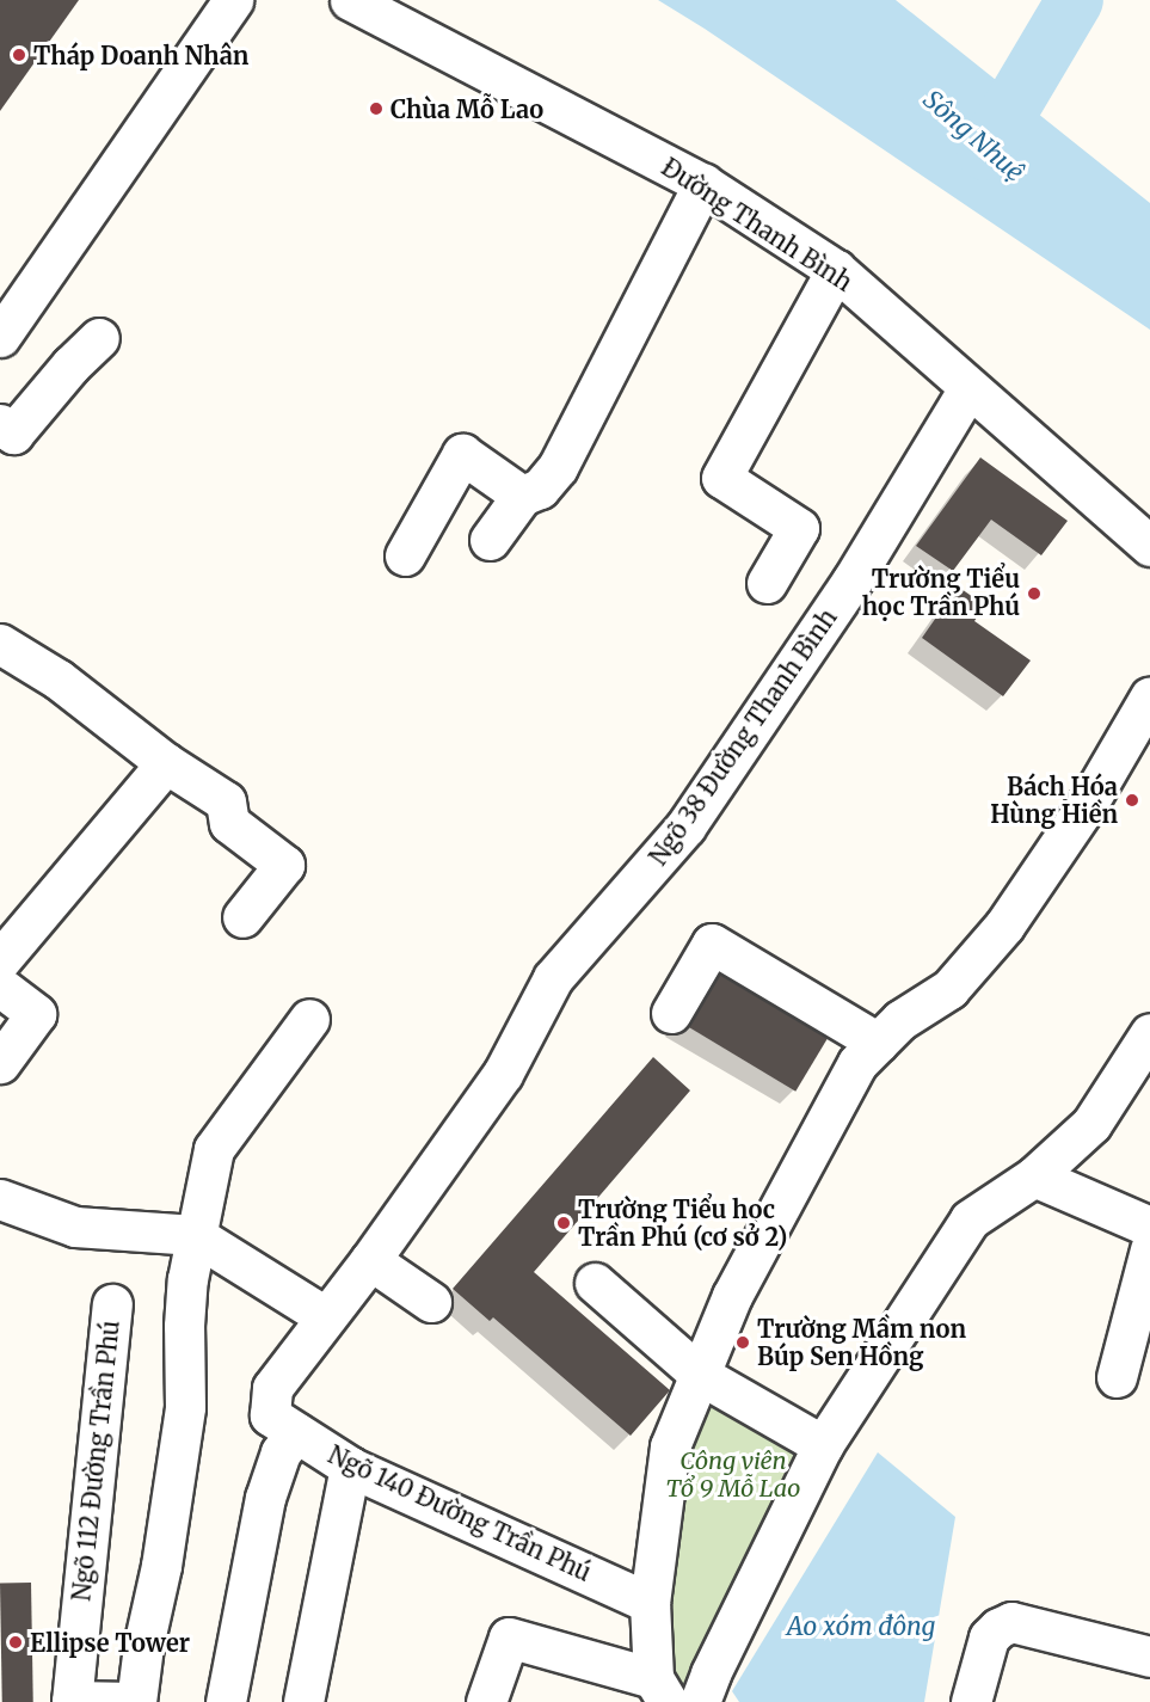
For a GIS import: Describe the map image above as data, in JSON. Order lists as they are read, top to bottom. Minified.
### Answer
{"streets":{"street":["Đường Thanh Bình","Ngõ 38 Đường Thanh Bình","Ngõ 112 Đường Trần Phú","Ngõ 140 Đường Trần Phú"]},"crossings":[["Đường Thanh Bình","Ngõ 38 Đường Thanh Bình"],["Ngõ 38 Đường Thanh Bình","Ngõ 140 Đường Trần Phú"]],"water":["Sông Nhuệ","Ao xóm đông"],"parks":["Công viên Tổ 9 Mỗ Lao"],"places":["Tháp Doanh Nhân","Chùa Mỗ Lao","Trường Tiểu học Trần Phú","Bách Hóa Hùng Hiền","Trường Tiểu học Trần Phú (cơ sở 2)","Trường Mầm non Búp Sen Hồng","Ellipse Tower"]}
